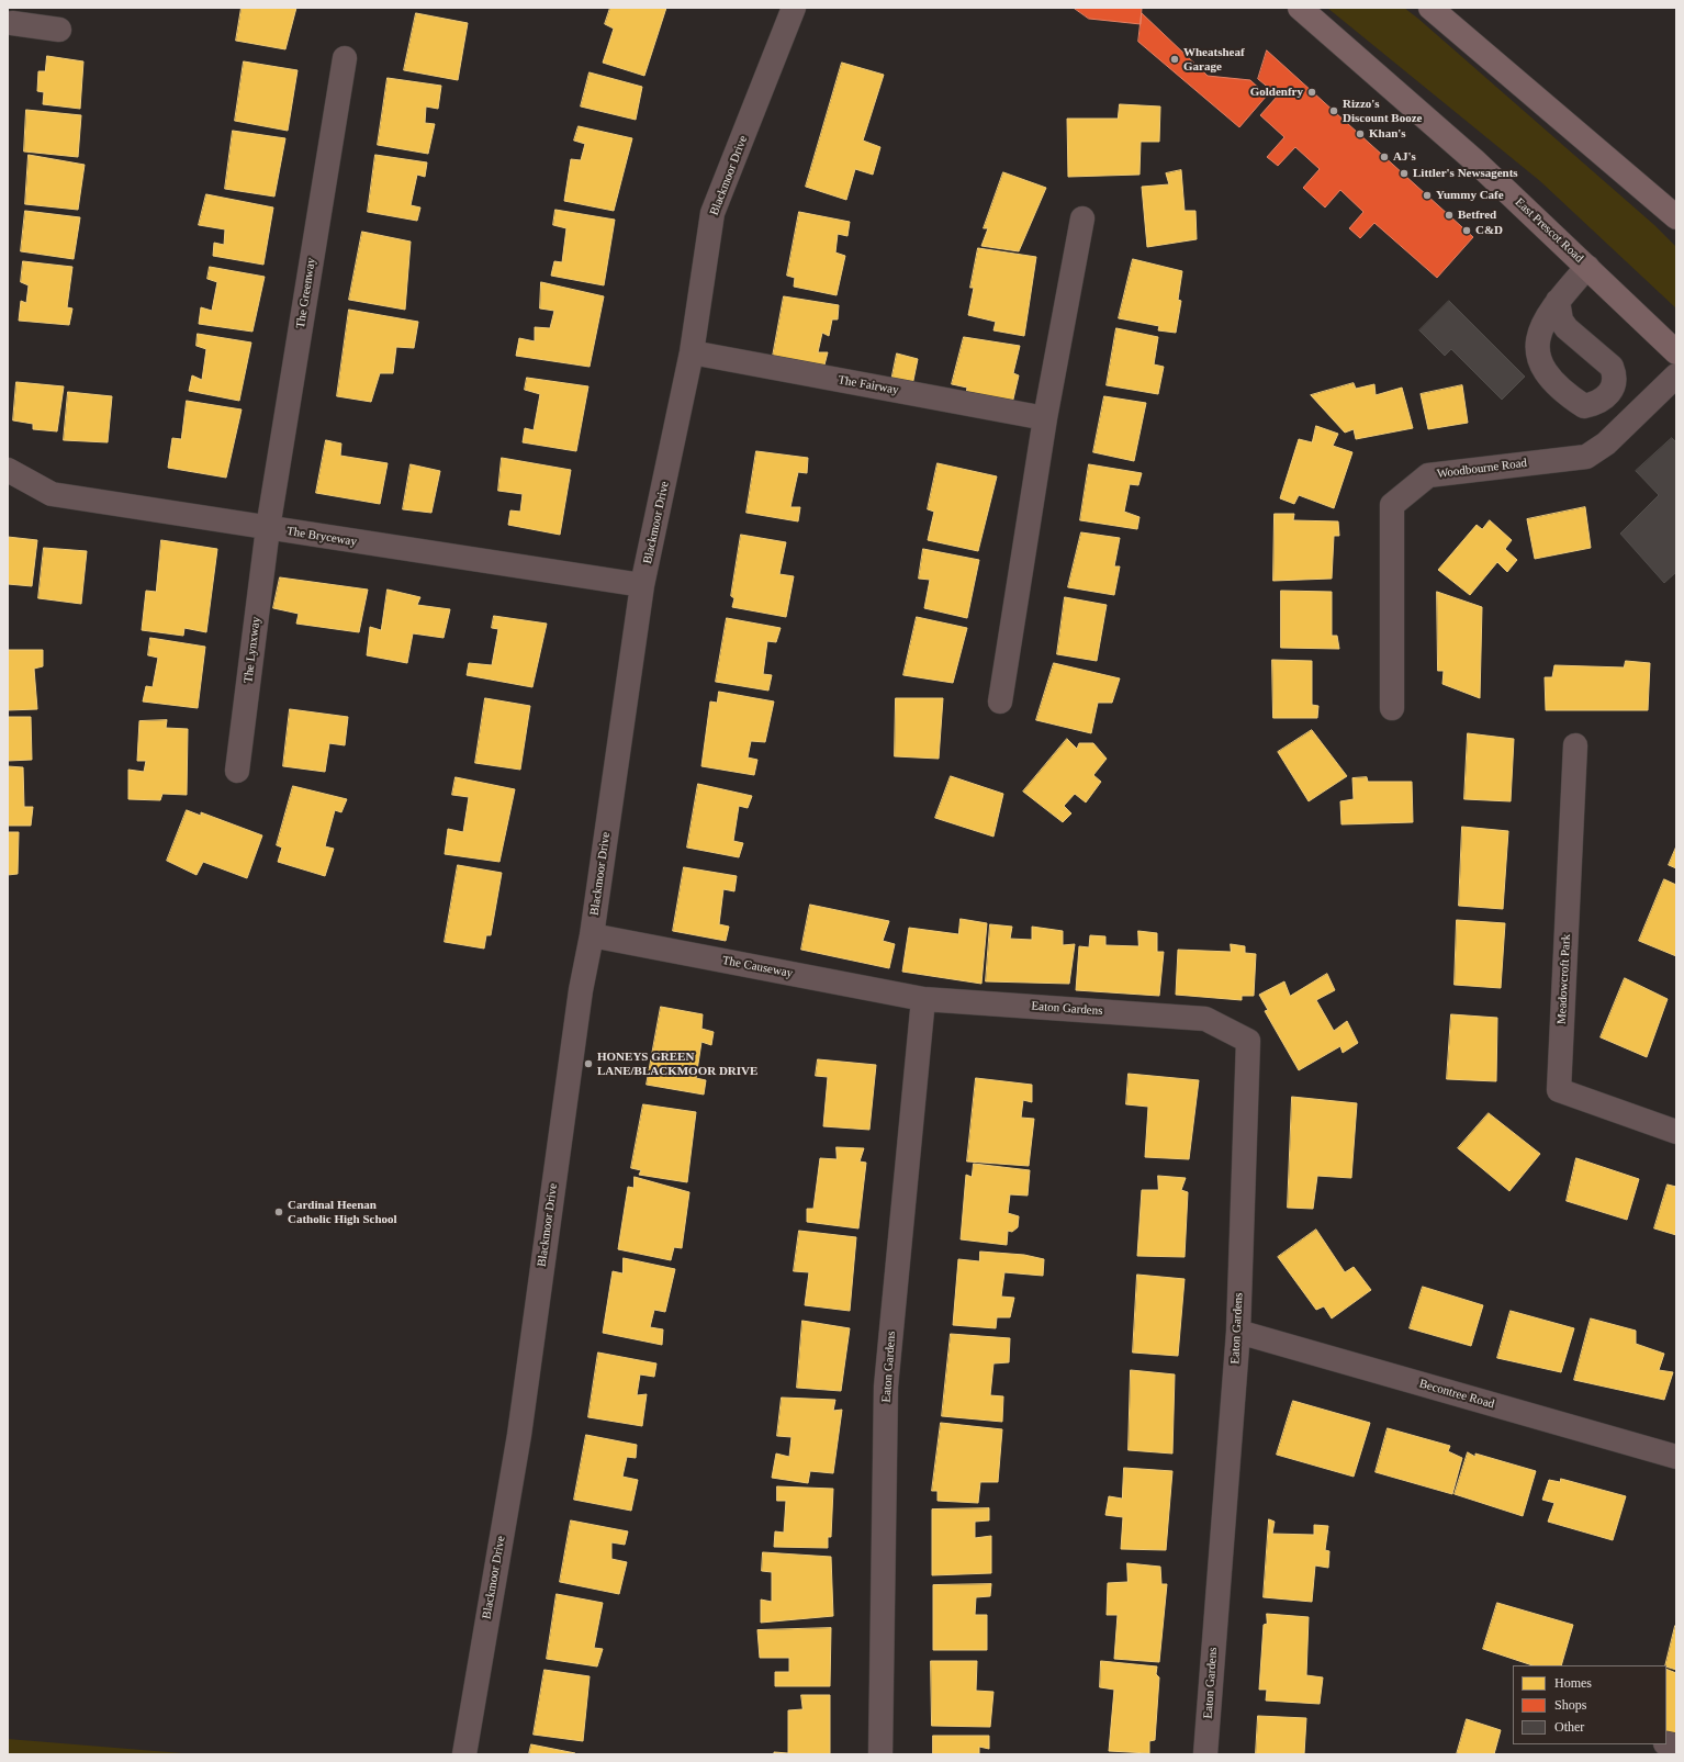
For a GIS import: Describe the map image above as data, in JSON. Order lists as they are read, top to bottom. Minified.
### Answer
{"streets":{"highway":["East Prescot Road"],"street":["Blackmoor Drive","The Greenway","The Fairway","Woodbourne Road","The Bryceway","The Lynxway","The Causeway","Meadowcroft Park","Eaton Gardens","Becontree Road"]},"crossings":[["Blackmoor Drive","The Fairway"],["Blackmoor Drive","The Bryceway"],["Blackmoor Drive","The Causeway"],["The Greenway","The Bryceway"],["The Greenway","The Lynxway"],["The Bryceway","The Lynxway"],["The Causeway","Eaton Gardens"],["Eaton Gardens","Becontree Road"]],"places":["Wheatsheaf Garage","Goldenfry","Rizzo's Discount Booze","Khan's","AJ's","Littler's Newsagents","Yummy Cafe","Betfred","C&D","HONEYS GREEN LANE/BLACKMOOR DRIVE","Cardinal Heenan Catholic High School"],"legend":["Homes","Shops","Other"]}
